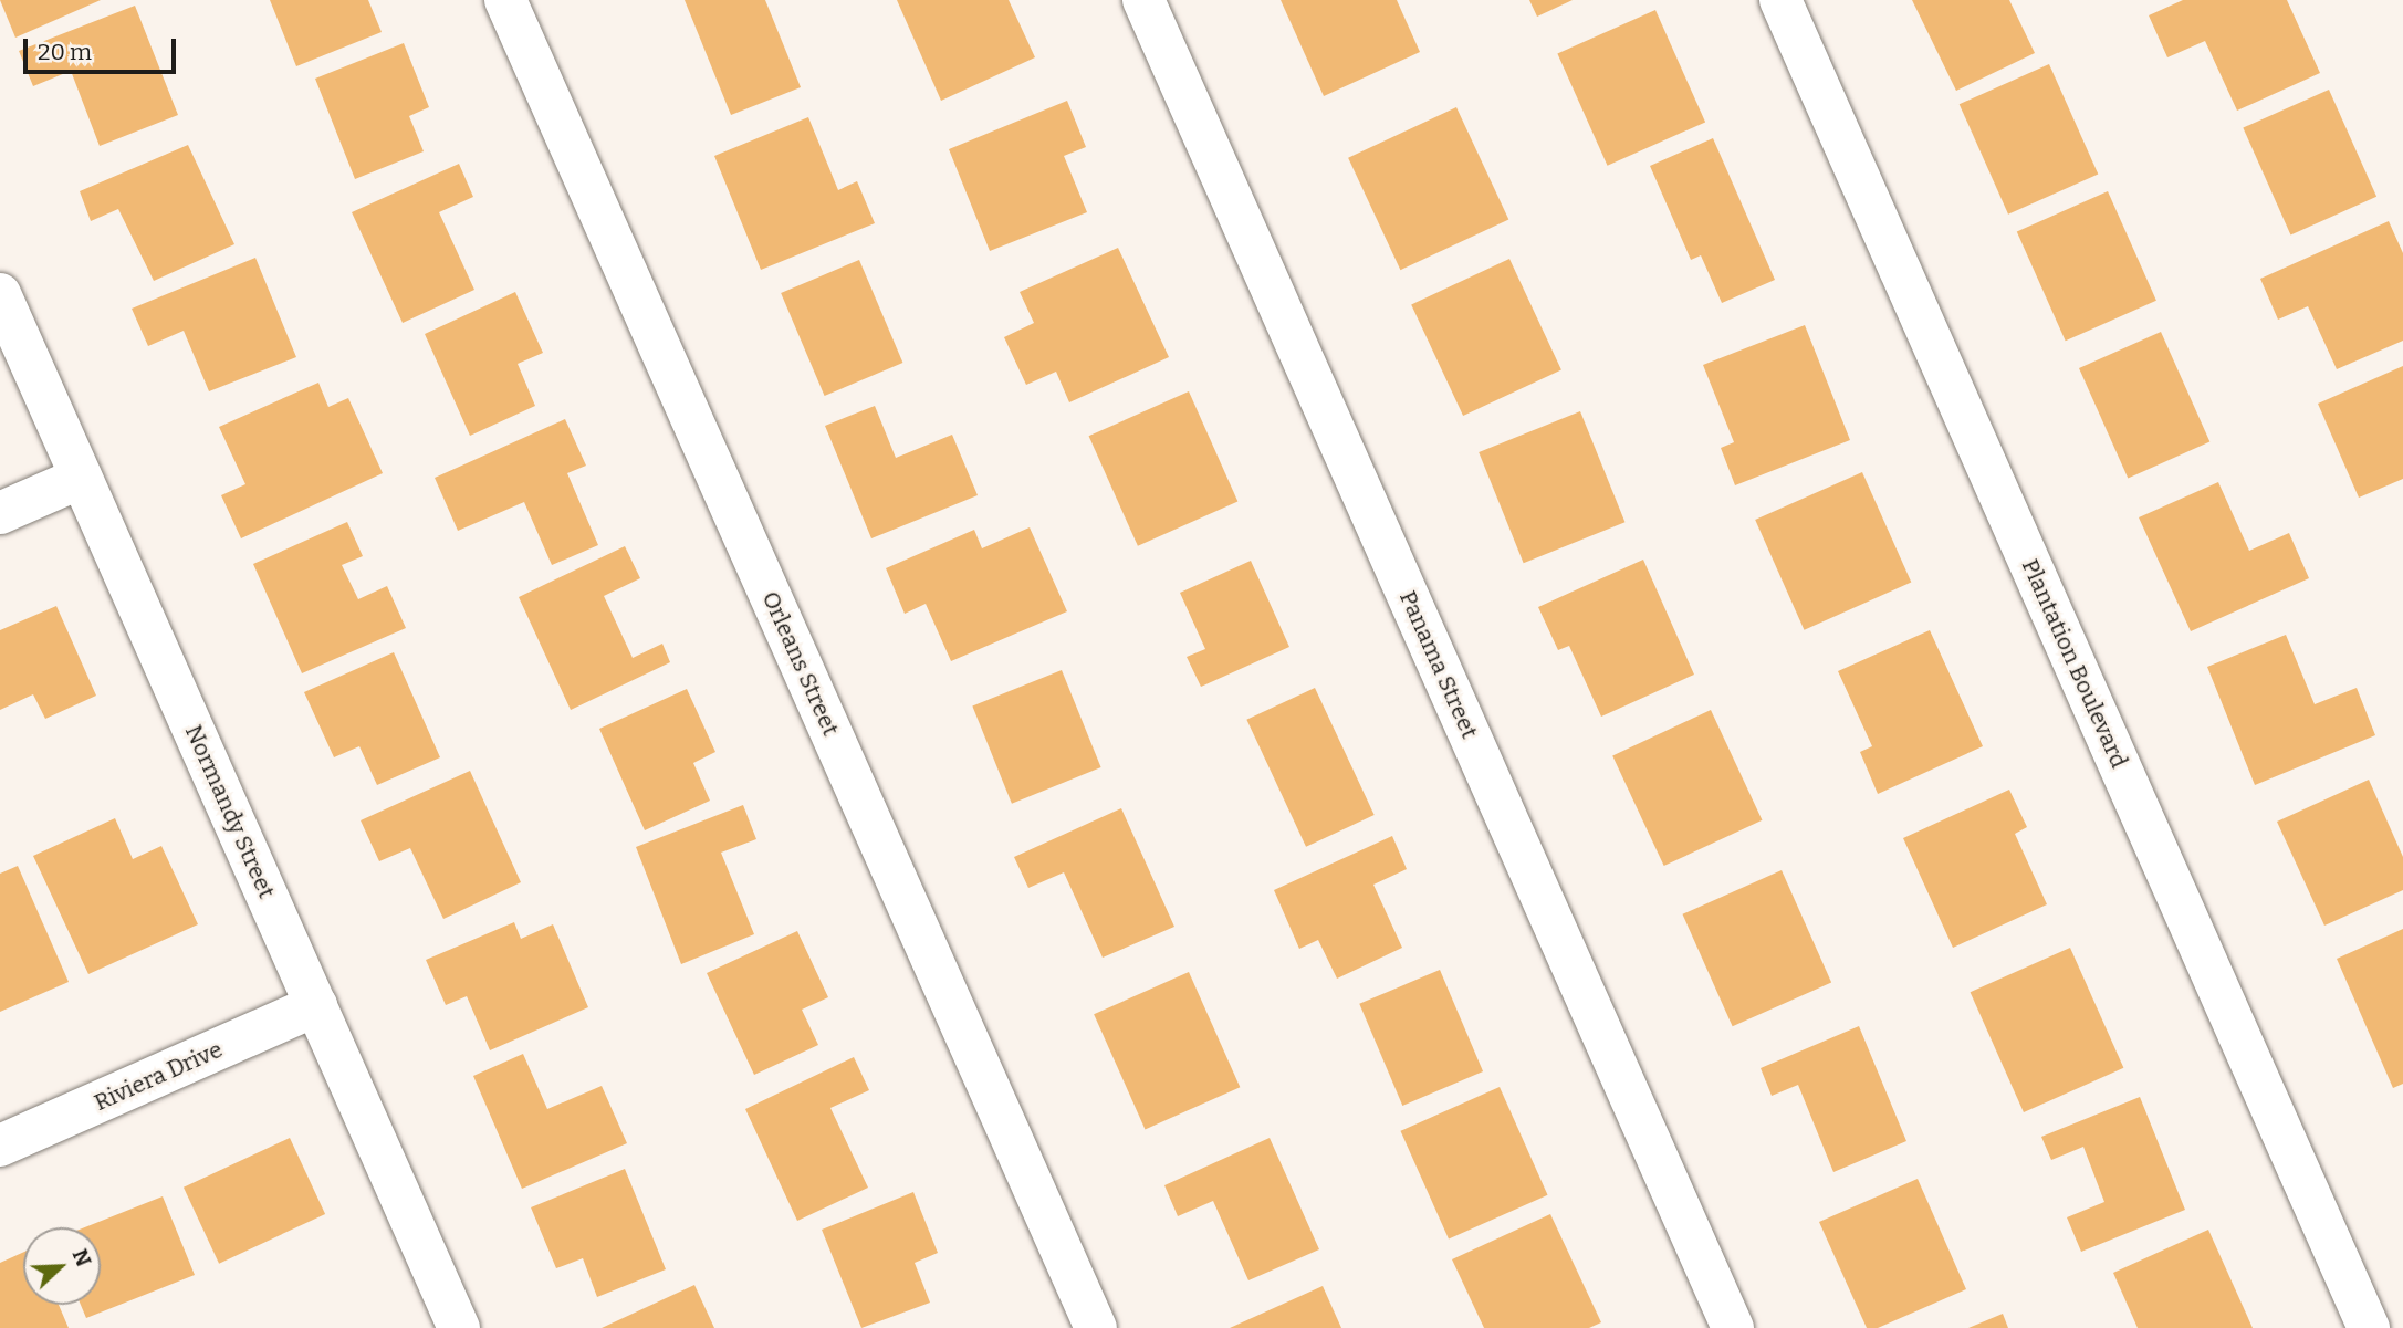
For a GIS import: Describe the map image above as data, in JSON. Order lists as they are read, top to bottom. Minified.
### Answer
{"streets":{"street":["Orleans Street","Plantation Boulevard","Panama Street","Normandy Street","Riviera Drive"]},"crossings":[["Normandy Street","Riviera Drive"]],"scale_bar":"20 m","north":"top right"}
